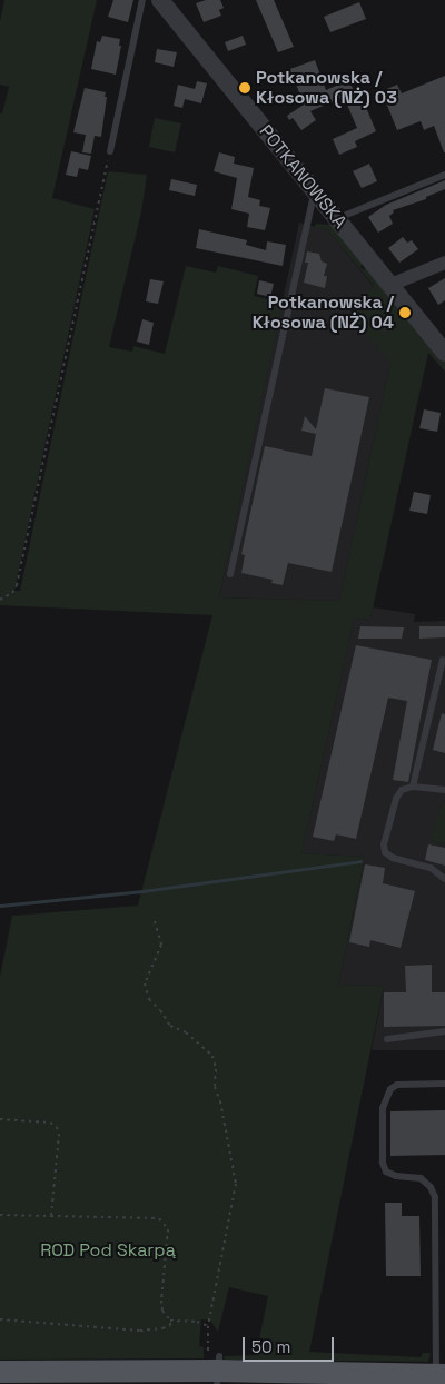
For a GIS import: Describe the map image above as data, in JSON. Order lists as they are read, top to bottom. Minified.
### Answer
{"streets":{"street":["POTKANOWSKA"]},"parks":["ROD Pod Skarpą"],"places":["Potkanowska / Kłosowa (NŻ) 03","Potkanowska / Kłosowa (NŻ) 04"],"scale_bar":"50 m"}
